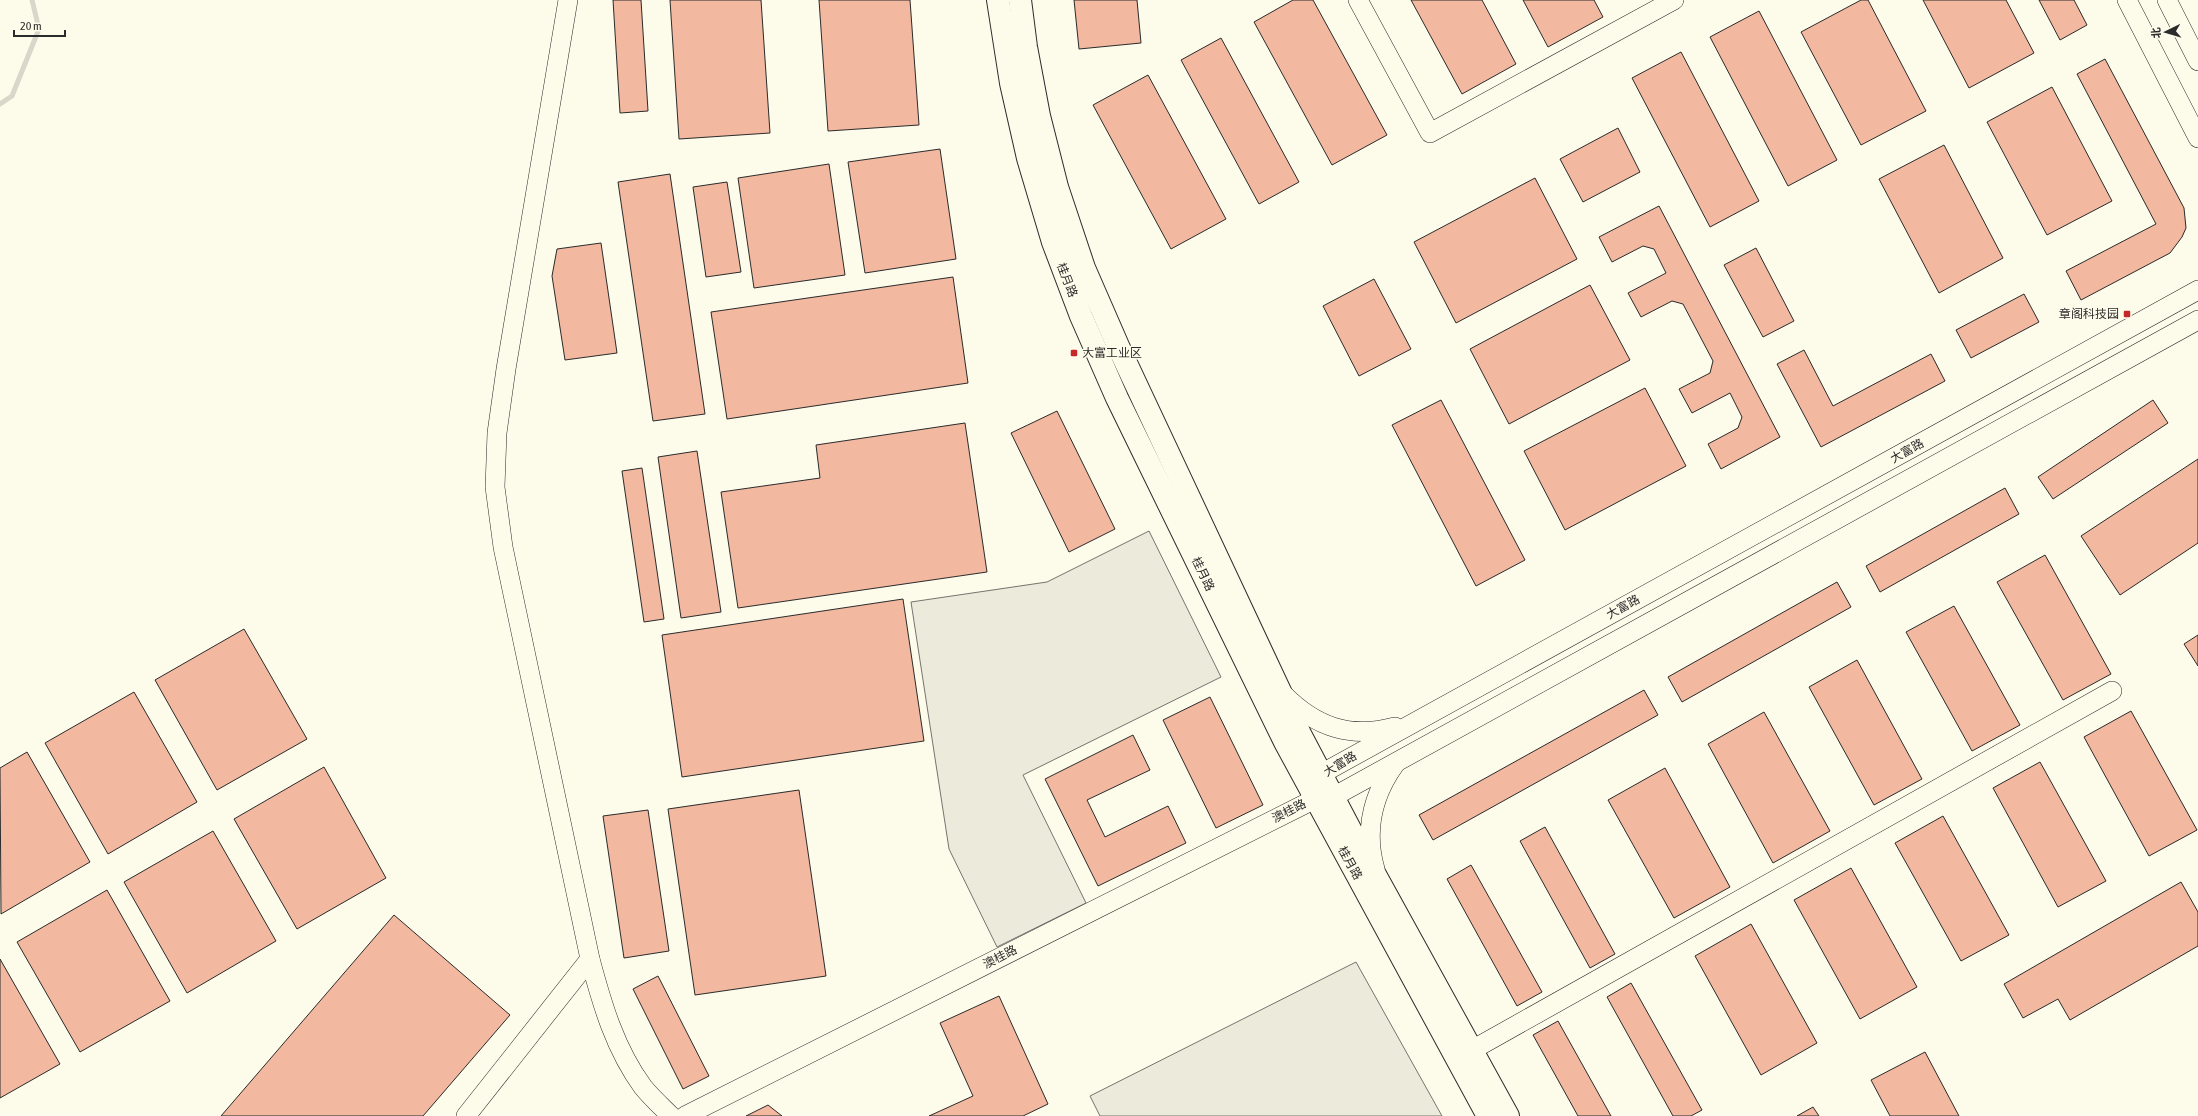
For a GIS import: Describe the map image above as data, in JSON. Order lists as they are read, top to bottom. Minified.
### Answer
{"streets":{"main road":["桂月路"],"street":["大富路","澳桂路"]},"crossings":[["桂月路","大富路"],["桂月路","澳桂路"],["大富路","澳桂路"]],"places":{"transit":["章阁科技园","大富工业区"]},"scale_bar":"20 m","north":"left"}
